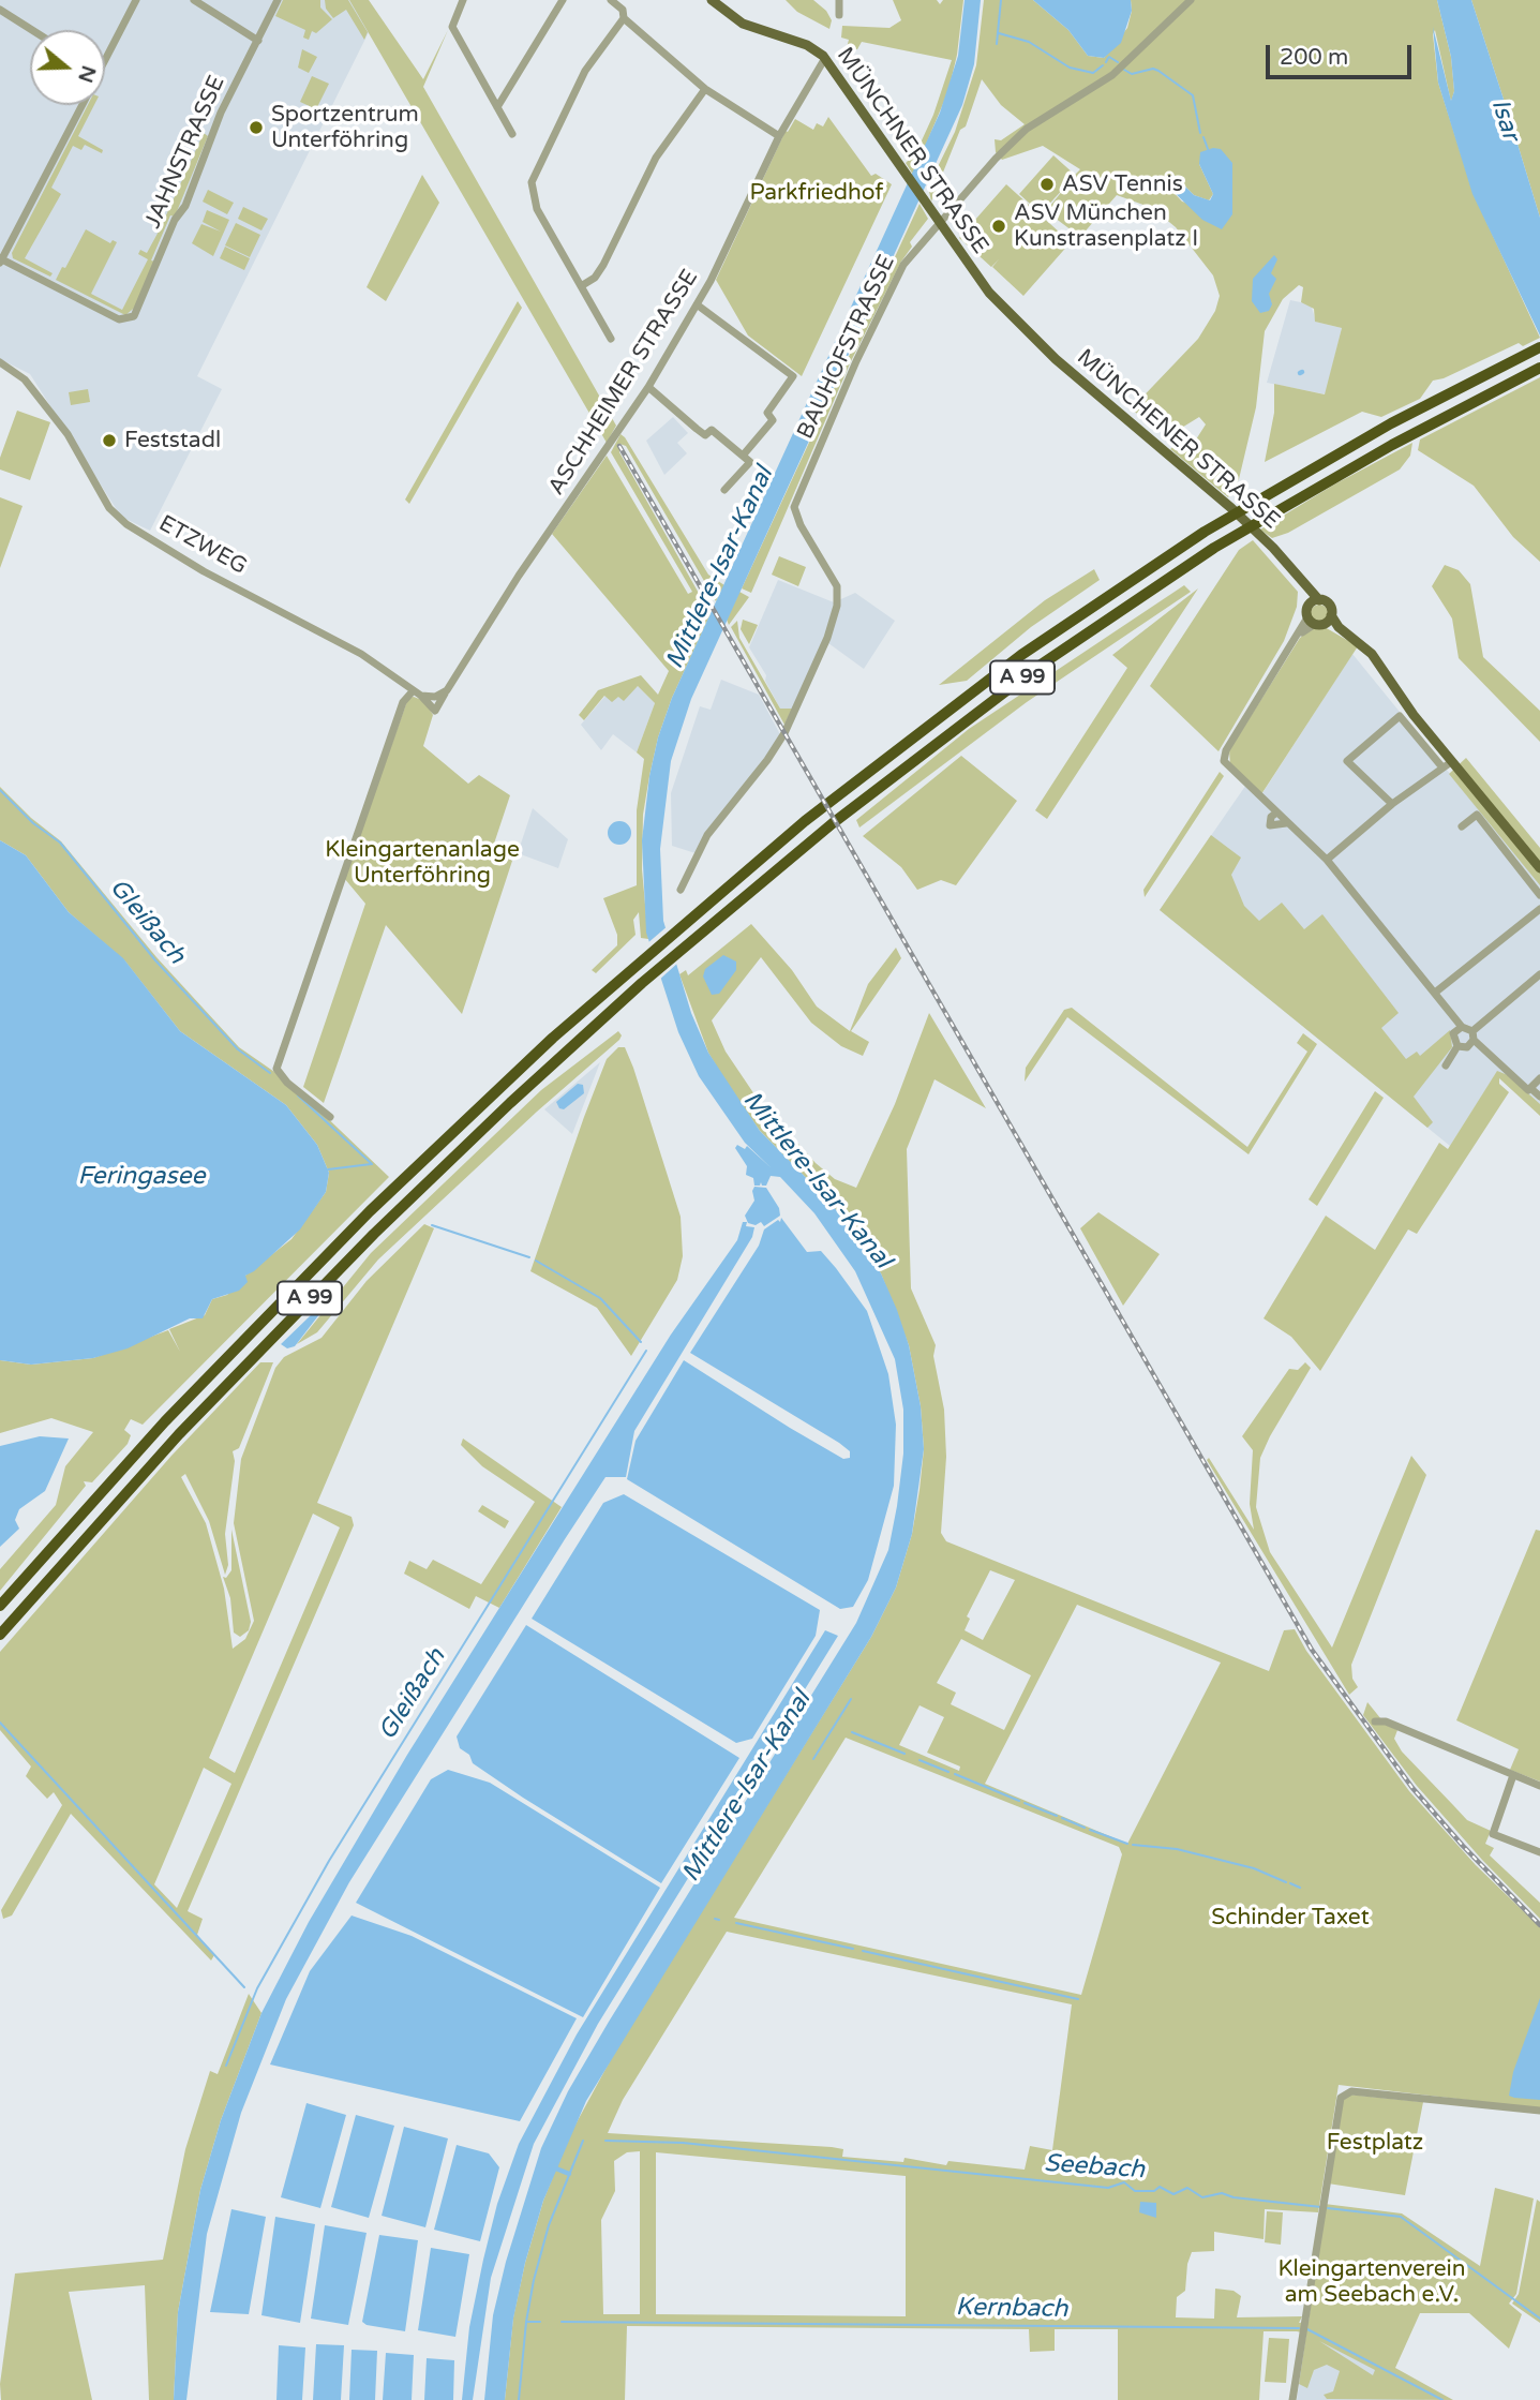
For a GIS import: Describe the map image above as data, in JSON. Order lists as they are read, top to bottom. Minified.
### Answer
{"streets":{"highway":["A 99"],"main road":["MÜNCHNER STRASSE","MÜNCHENER STRASSE"],"street":["JAHNSTRASSE","BAUHOFSTRASSE","ASCHHEIMER STRASSE","ETZWEG"]},"crossings":[["MÜNCHNER STRASSE","BAUHOFSTRASSE"],["MÜNCHNER STRASSE","ASCHHEIMER STRASSE"],["MÜNCHNER STRASSE","MÜNCHENER STRASSE"],["ASCHHEIMER STRASSE","ETZWEG"]],"water":["Isar","Mittlere-Isar-Kanal","Gleißach","Feringasee","Seebach","Kernbach"],"parks":["Parkfriedhof","Kleingartenanlage Unterföhring","Schinder Taxet","Festplatz","Kleingartenverein am Seebach e.V."],"places":["Sportzentrum Unterföhring","ASV Tennis","ASV München Kunstrasenplatz I","Feststadl"],"scale_bar":"200 m","north":"right"}
